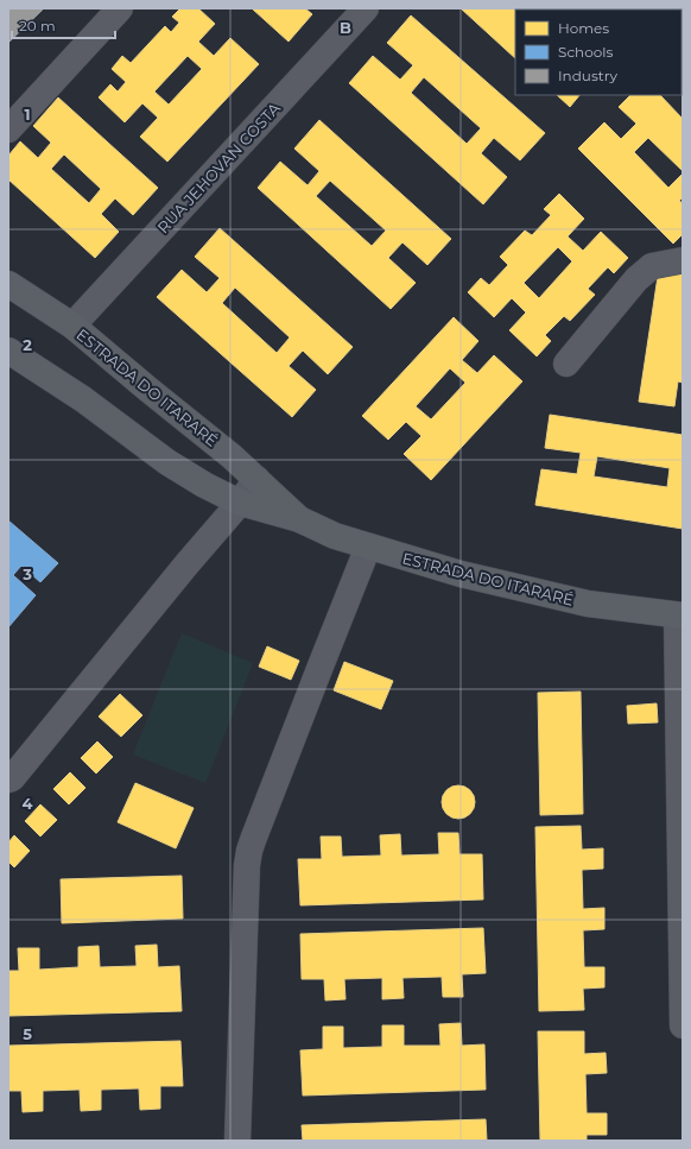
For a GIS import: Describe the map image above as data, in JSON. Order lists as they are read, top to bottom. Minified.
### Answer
{"streets":{"main road":["ESTRADA DO ITARARÉ"],"street":["RUA JEHOVAN COSTA"]},"crossings":[["RUA JEHOVAN COSTA","ESTRADA DO ITARARÉ"]],"legend":["Homes","Schools","Industry"],"scale_bar":"20 m","grid":{"columns":["B"],"rows":["1","2","3","4","5"]}}
